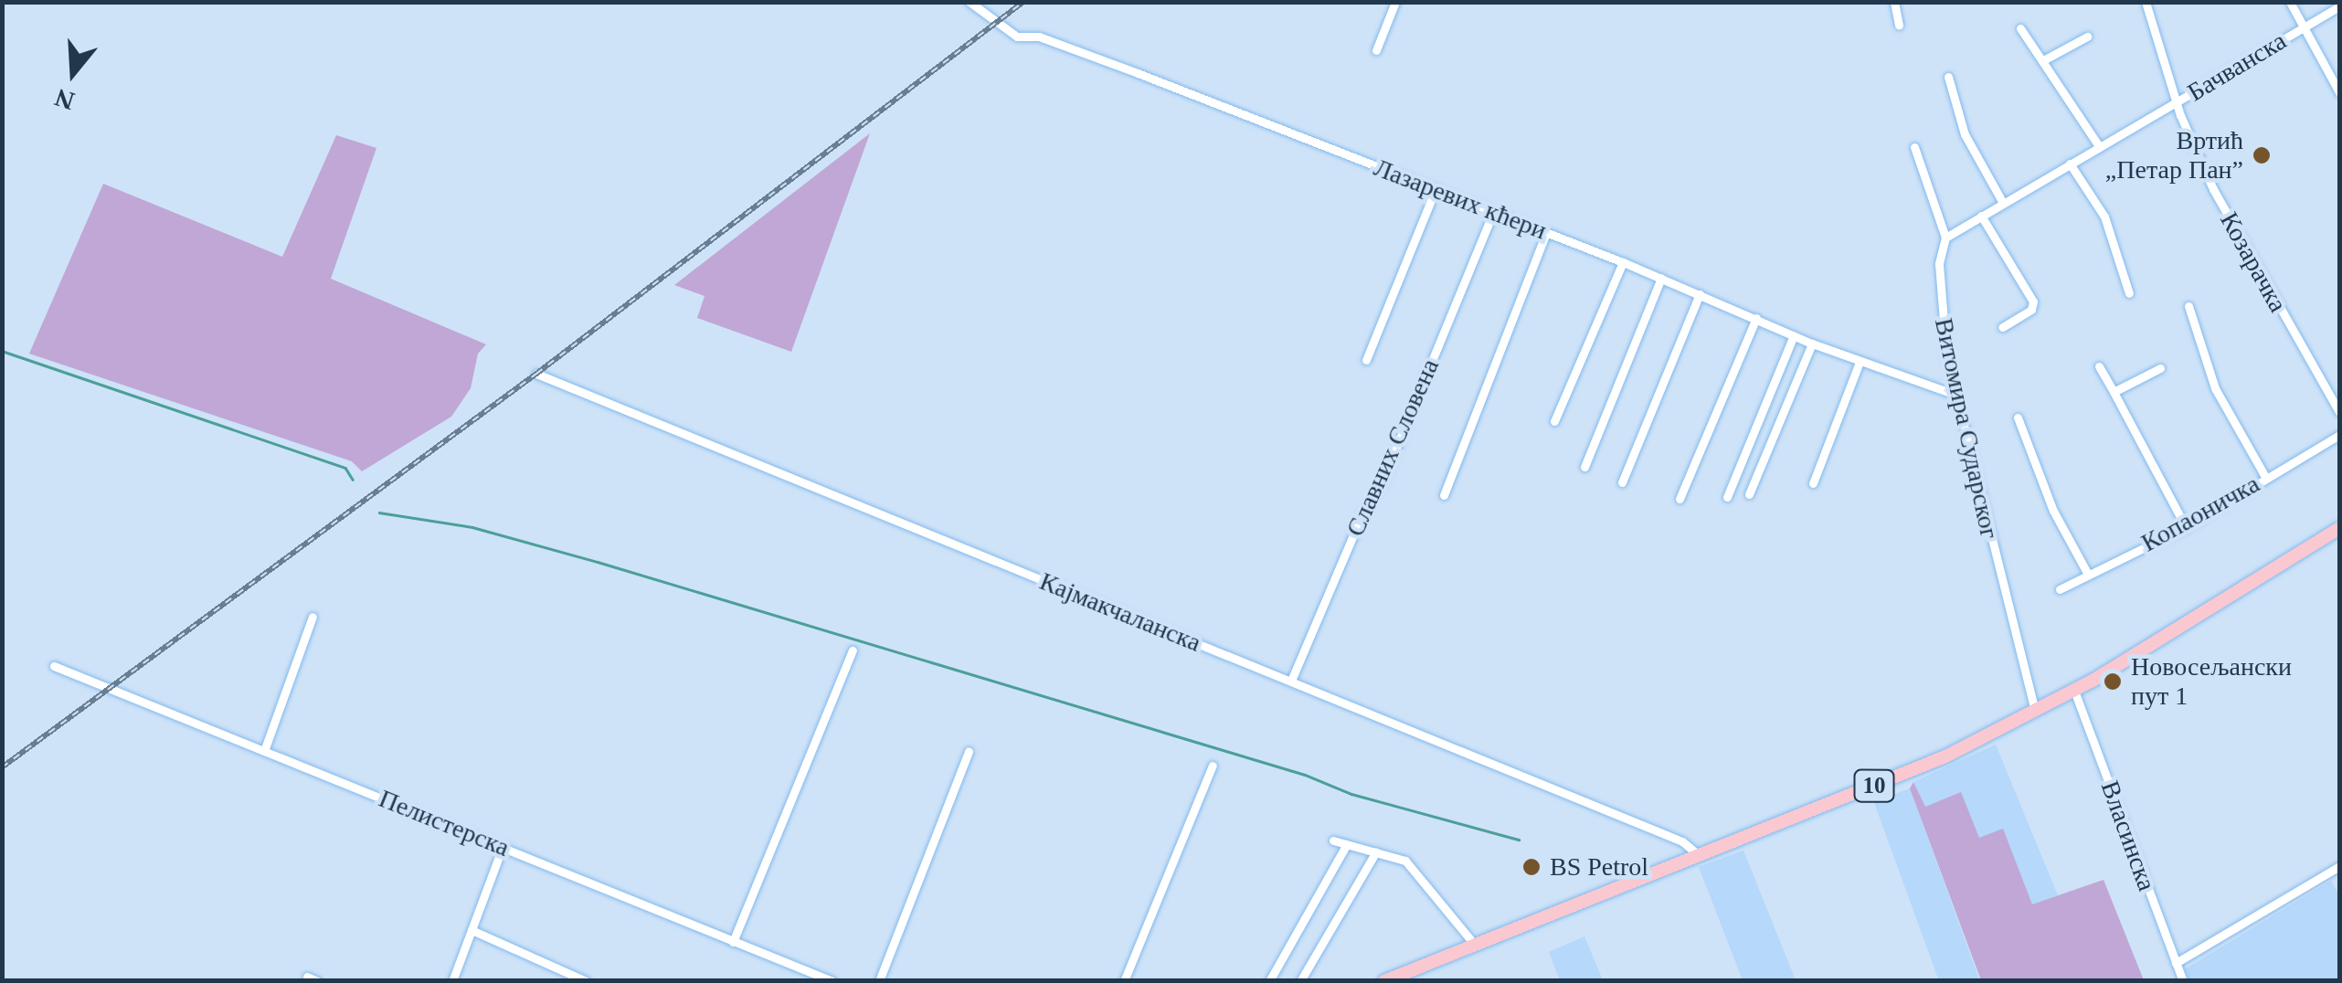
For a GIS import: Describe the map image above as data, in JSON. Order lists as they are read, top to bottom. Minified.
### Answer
{"streets":{"main road":["10"],"street":["Бачванска","Лазаревих кћери","Козарачка","Витомира Сударског","Славних Словена","Копаоничка","Кајмакчаланска","Пелистерска","Власинска"]},"crossings":[["Бачванска","Козарачка"],["Бачванска","Витомира Сударског"],["Лазаревих кћери","Витомира Сударског"],["Лазаревих кћери","Славних Словена"],["Витомира Сударског","10"],["Славних Словена","Кајмакчаланска"],["Кајмакчаланска","10"],["10","Власинска"]],"places":["Вртић „Петар Пан”","Новосељански пут 1","BS Petrol"],"north":"bottom"}
